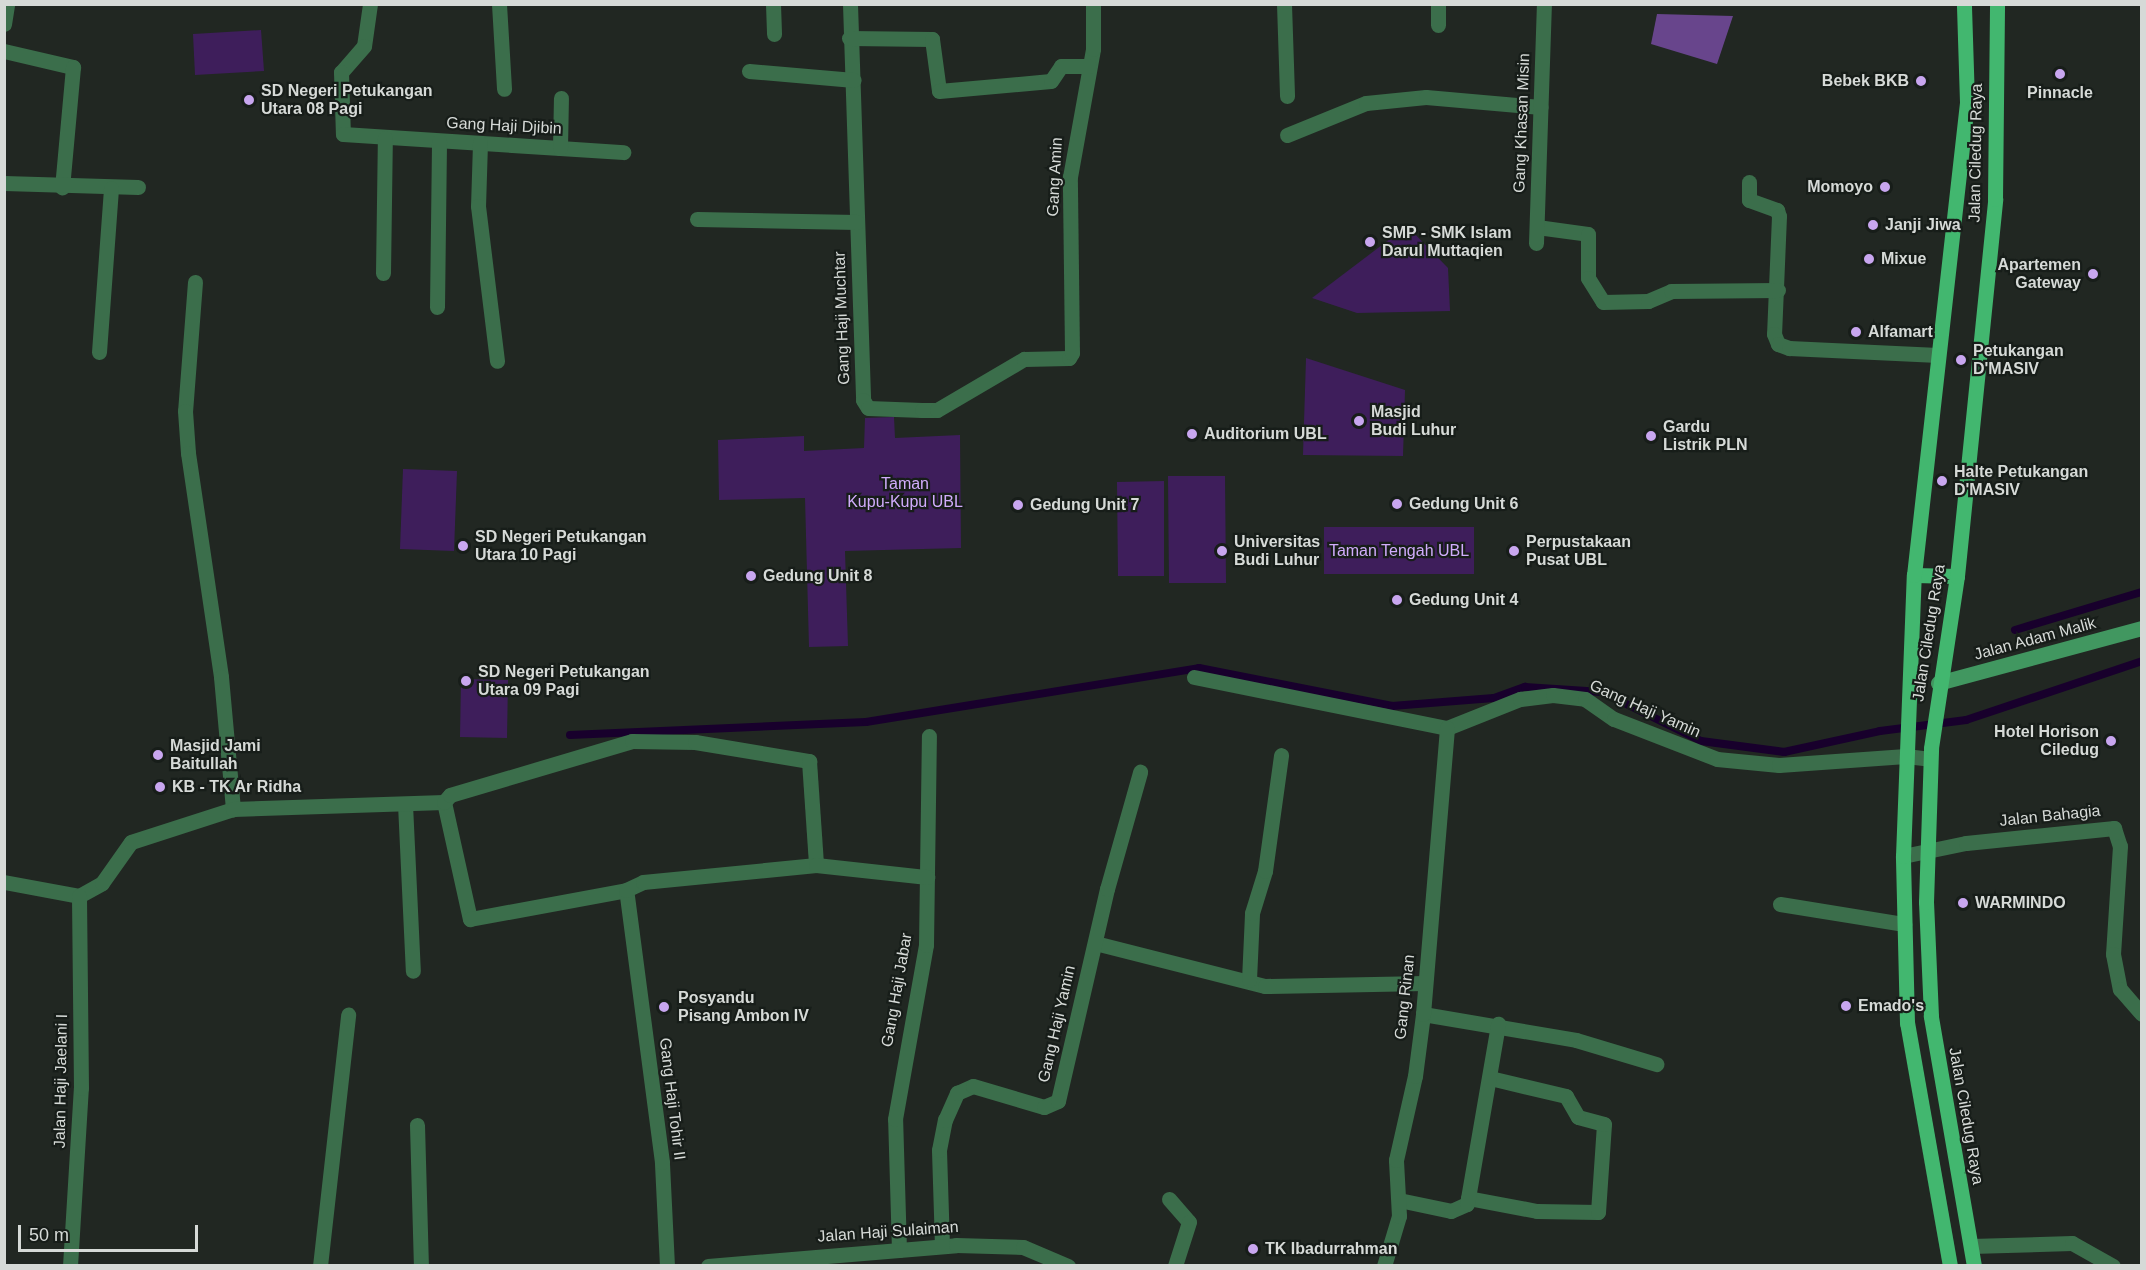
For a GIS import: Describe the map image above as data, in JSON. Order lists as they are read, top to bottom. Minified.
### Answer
{"streets":{"main road":["Jalan Ciledug Raya"],"street":["Gang Khasan Misin","Gang Haji Djibin","Gang Amin","Gang Haji Muchtar","Jalan Adam Malik","Gang Haji Yamin","Jalan Bahagia","Gang Haji Jabar","Gang Rinan","Jalan Haji Jaelani I","Gang Haji Tohir II","Jalan Haji Sulaiman"]},"crossings":[["Jalan Ciledug Raya","Jalan Adam Malik"],["Jalan Ciledug Raya","Gang Haji Yamin"],["Jalan Ciledug Raya","Jalan Bahagia"],["Gang Amin","Gang Haji Muchtar"],["Gang Haji Yamin","Gang Rinan"],["Gang Haji Yamin","Jalan Haji Sulaiman"],["Gang Haji Jabar","Jalan Haji Sulaiman"]],"parks":["Taman Kupu-Kupu UBL","Taman Tengah UBL"],"places":["Pinnacle","Bebek BKB","SD Negeri Petukangan Utara 08 Pagi","Momoyo","Janji Jiwa","SMP - SMK Islam Darul Muttaqien","Mixue","Apartemen Gateway","Alfamart","Petukangan D'MASIV","Masjid Budi Luhur","Auditorium UBL","Gardu Listrik PLN","Halte Petukangan D'MASIV","Gedung Unit 6","Gedung Unit 7","SD Negeri Petukangan Utara 10 Pagi","Universitas Budi Luhur","Perpustakaan Pusat UBL","Gedung Unit 8","Gedung Unit 4","SD Negeri Petukangan Utara 09 Pagi","Hotel Horison Ciledug","Masjid Jami Baitullah","KB - TK Ar Ridha","WARMINDO","Emado's","Posyandu Pisang Ambon IV","TK Ibadurrahman"],"scale_bar":"50 m"}
